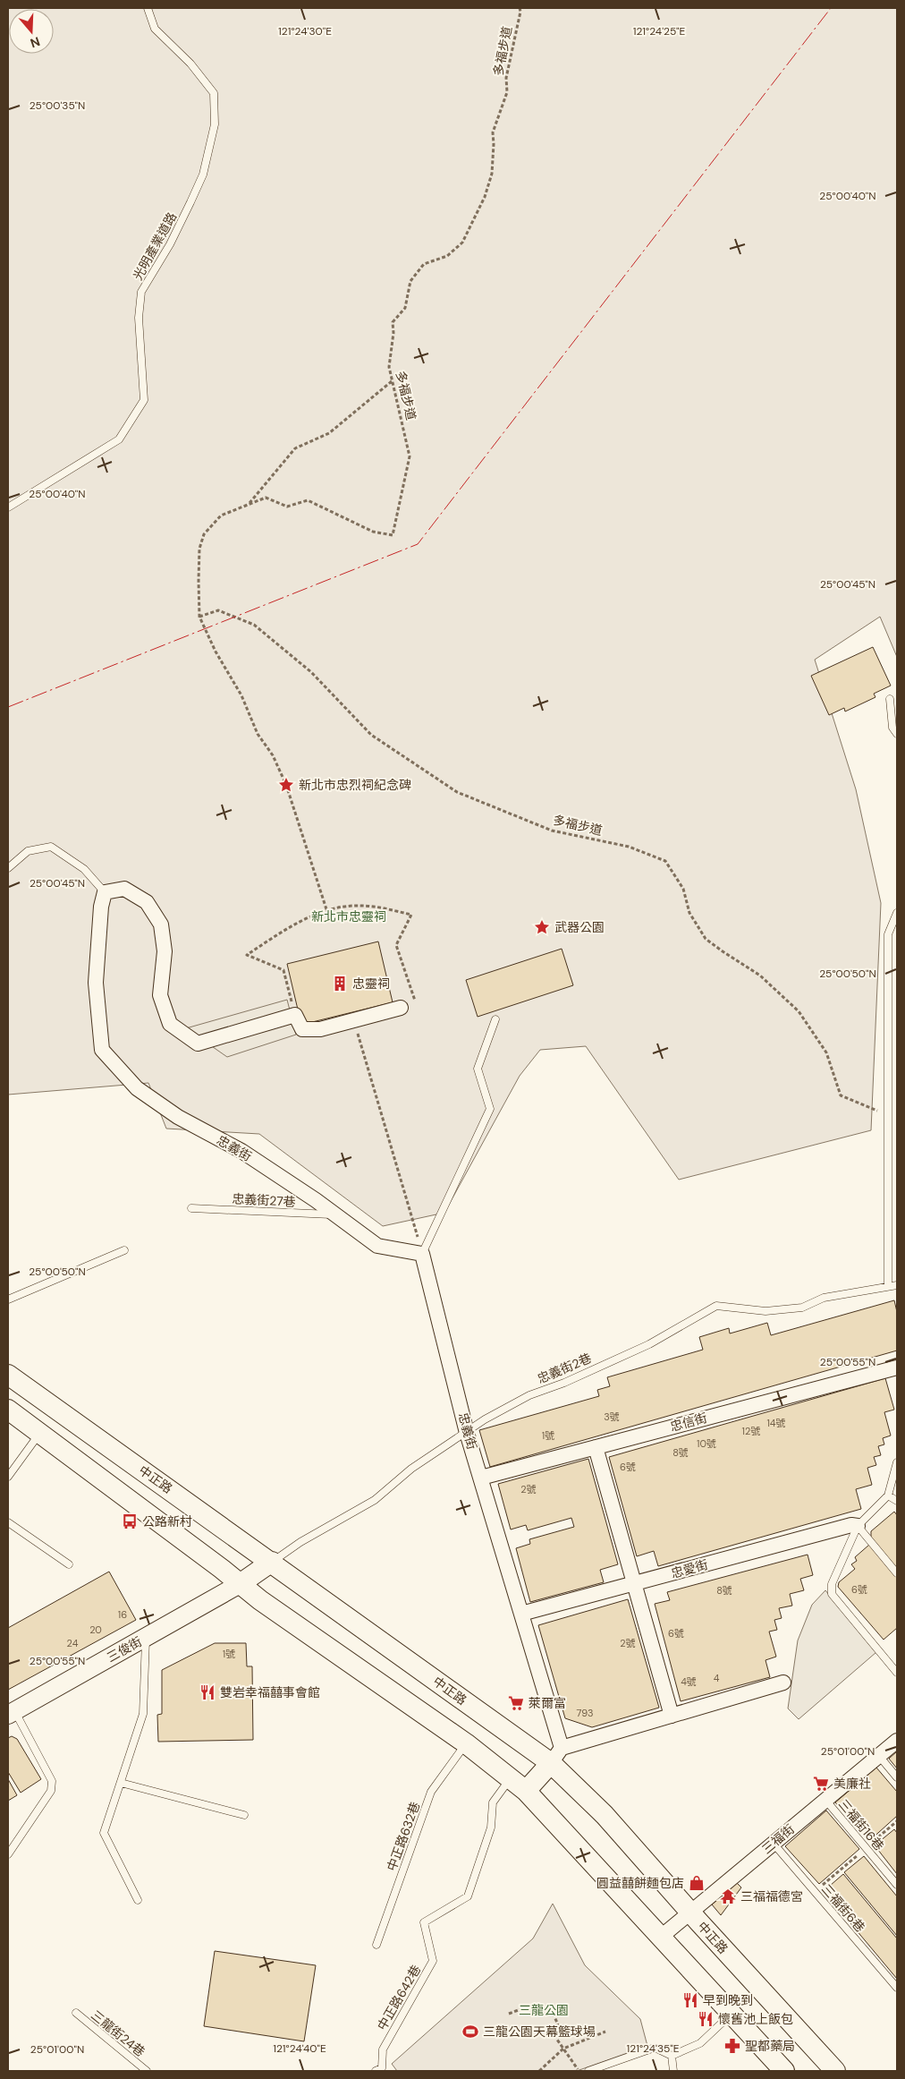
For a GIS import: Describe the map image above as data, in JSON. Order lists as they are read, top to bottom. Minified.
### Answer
{"streets":{"main road":["中正路"],"street":["忠義街","忠信街","忠愛街","三俊街","三福街"],"lane":["光明產業道路","忠義街27巷","忠義街2巷","三福街16巷","中正路632巷","三福街6巷","中正路642巷","三龍街24巷"],"path":["多福步道"]},"crossings":[["忠義街","忠義街27巷"],["忠義街","忠義街2巷"],["忠義街","忠信街"],["忠義街","中正路"],["忠義街","忠愛街"],["忠義街2巷","中正路"],["中正路","三福街"],["三福街16巷","三福街"],["三福街","三福街6巷"]],"parks":["新北市忠靈祠","三龍公園"],"places":{"place":["新北市忠烈祠紀念碑","武器公園"],"building":["忠靈祠"],"bus stop":["公路新村"],"restaurant":["雙岩幸福囍事會館","早到晚到","懷舊池上飯包"],"supermarket":["萊爾富","美廉社"],"shop":["圓益囍餅麵包店"],"temple":["三福福德宮"],"sports":["三龍公園天幕籃球場"],"pharmacy":["聖都藥局"]},"house_numbers":["3號","14號","12號","1號","10號","8號","6號","2號","6號","8號","16","20","6號","24","2號","1號","4","4號","793"],"north":"bottom","coordinates":["121°24'30\"E","121°24'25\"E","25°00'35\"N","25°00'40\"N","25°00'45\"N","25°00'50\"N","25°00'55\"N","25°01'00\"N","121°24'40\"E","121°24'35\"E"]}
